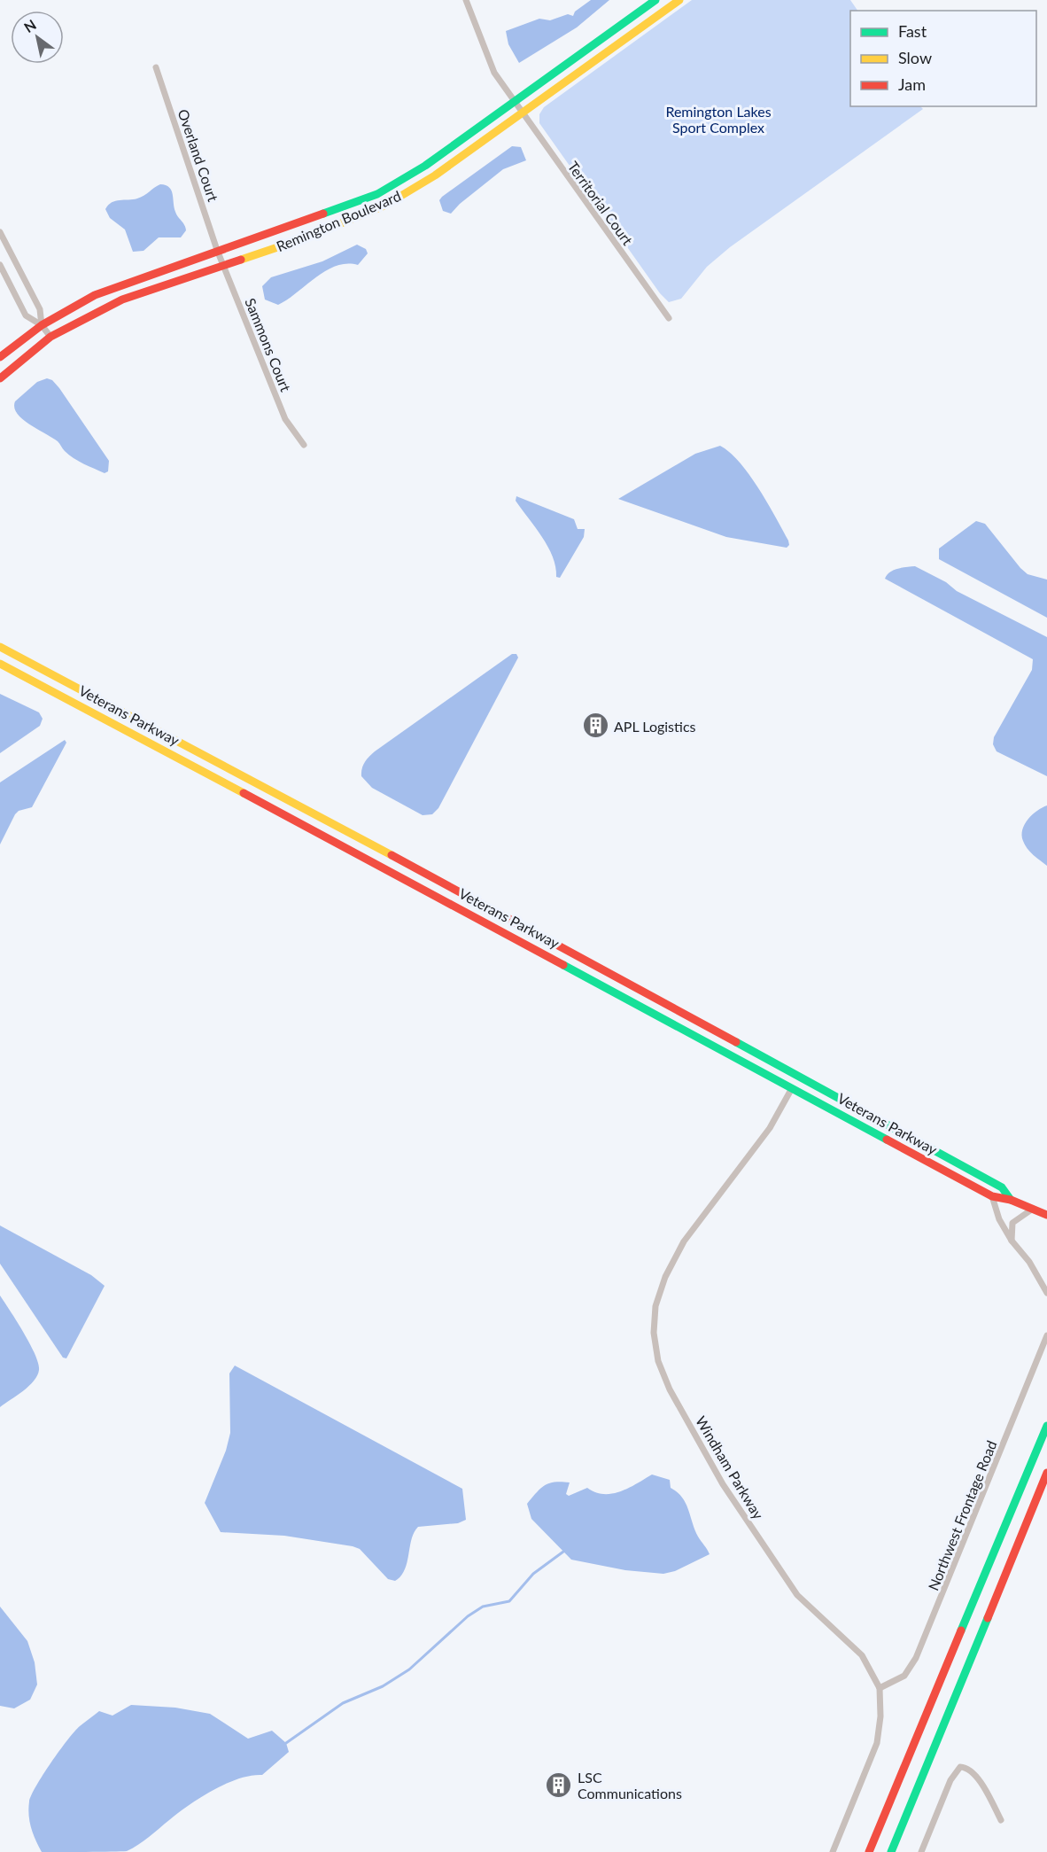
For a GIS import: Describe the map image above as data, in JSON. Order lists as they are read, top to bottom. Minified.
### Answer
{"streets":{"main road":["Remington Boulevard","Veterans Parkway"],"street":["Overland Court","Territorial Court","Sammons Court","Windham Parkway","Northwest Frontage Road"]},"crossings":[["Overland Court","Remington Boulevard"],["Overland Court","Sammons Court"],["Territorial Court","Remington Boulevard"],["Remington Boulevard","Sammons Court"],["Veterans Parkway","Windham Parkway"],["Windham Parkway","Northwest Frontage Road"]],"parks":["Remington Lakes Sport Complex"],"places":{"building":["APL Logistics","LSC Communications"]},"legend":["Fast","Slow","Jam"],"north":"top left"}
